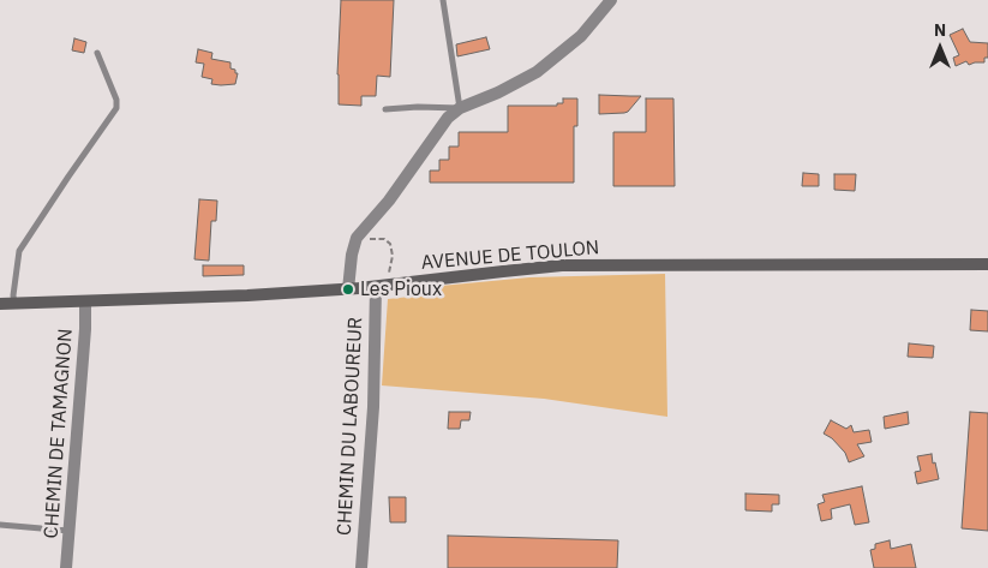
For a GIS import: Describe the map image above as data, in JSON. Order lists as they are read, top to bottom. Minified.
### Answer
{"streets":{"main road":["AVENUE DE TOULON"],"street":["CHEMIN DU LABOUREUR","CHEMIN DE TAMAGNON"]},"crossings":[["AVENUE DE TOULON","CHEMIN DU LABOUREUR"],["AVENUE DE TOULON","CHEMIN DE TAMAGNON"]],"places":["Les Pioux"],"north":"top"}
